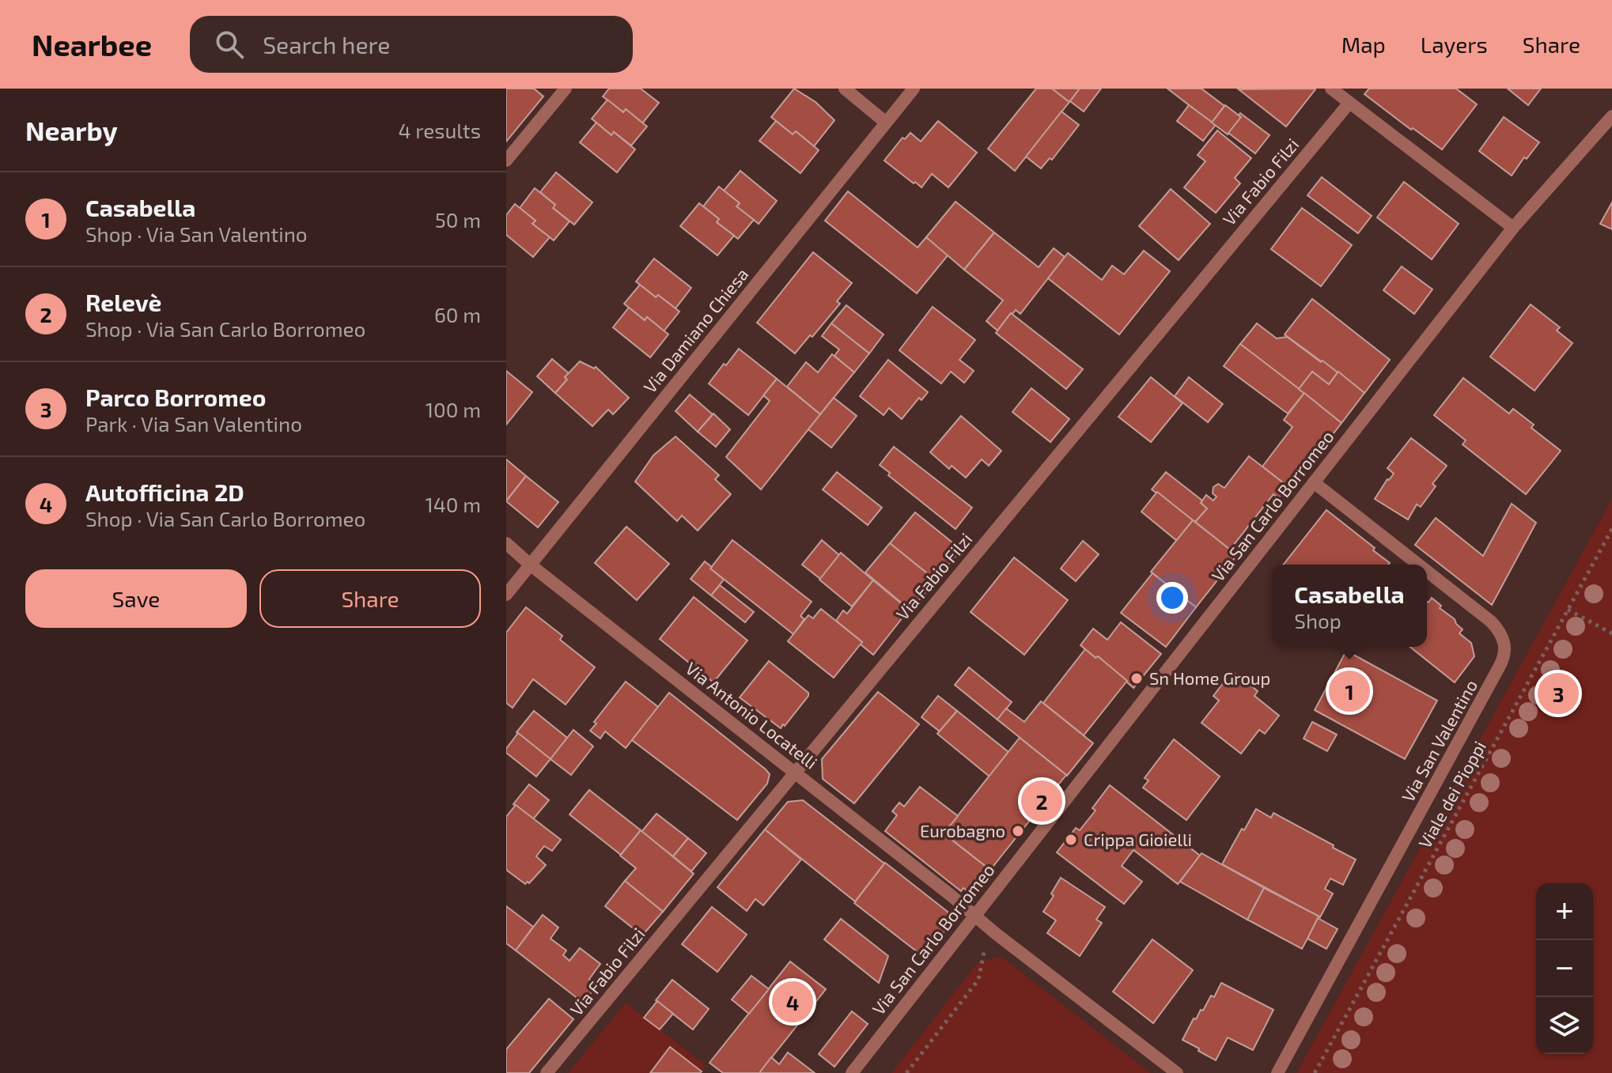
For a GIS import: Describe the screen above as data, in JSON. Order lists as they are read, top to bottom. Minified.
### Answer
{"streets":{"street":["Via Fabio Filzi","Via Damiano Chiesa","Via San Carlo Borromeo","Via Antonio Locatelli","Via San Valentino"],"path":["Viale dei Pioppi"]},"crossings":[["Via Fabio Filzi","Via Antonio Locatelli"],["Via Damiano Chiesa","Via Antonio Locatelli"],["Via San Carlo Borromeo","Via Antonio Locatelli"],["Via San Carlo Borromeo","Via San Valentino"]],"places":["Sn Home Group","Eurobagno","Crippa Gioielli"],"page":{"header":"Nearbee","search":"Search here","nav":["Map","Layers","Share"],"heading":["Nearby","4 results"],"list":[{"mark":"1","name":"Casabella","note":"Shop · Via San Valentino","value":"50 m"},{"mark":"2","name":"Relevè","note":"Shop · Via San Carlo Borromeo","value":"60 m"},{"mark":"3","name":"Parco Borromeo","note":"Park · Via San Valentino","value":"100 m"},{"mark":"4","name":"Autofficina 2D","note":"Shop · Via San Carlo Borromeo","value":"140 m"}],"buttons":["Save","Share"],"popup":["Casabella","Shop"],"pins":["1","3","2","4"],"map_buttons":["+","−"]}}
